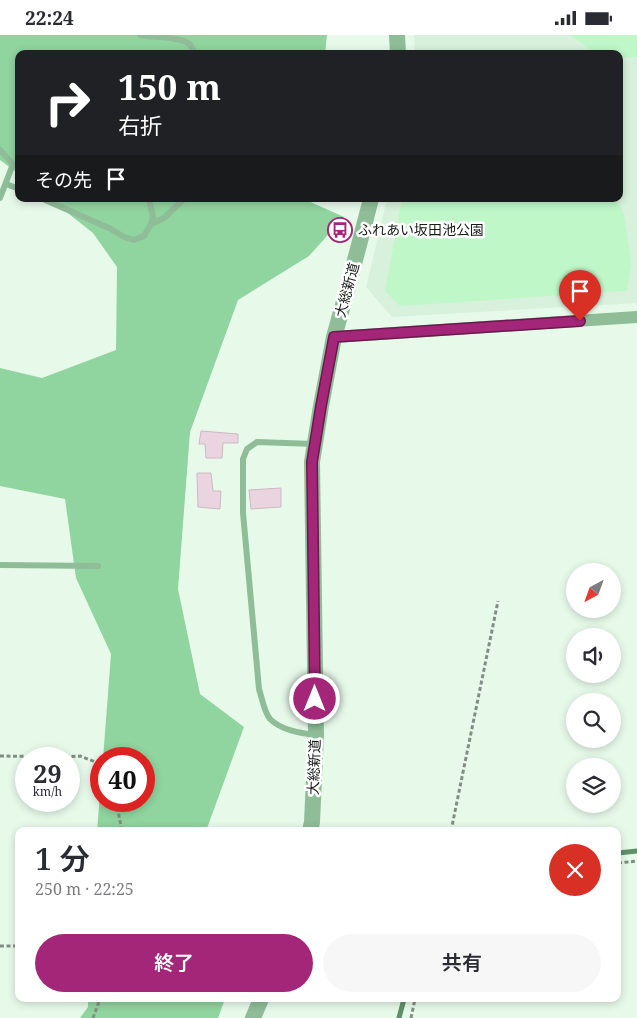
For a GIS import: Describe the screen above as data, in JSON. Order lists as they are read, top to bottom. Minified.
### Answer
{"streets":{"street":["大総新道"]},"places":{"bus stop":["ふれあい坂田池公園"]},"north":"bottom left","page":{"status":"22:24","turn":["150 m","右折"],"then":"その先","speed":"29 km/h","limit":"40","heading":["1 分","250 m · 22:25"],"buttons":["終了","共有"]}}
